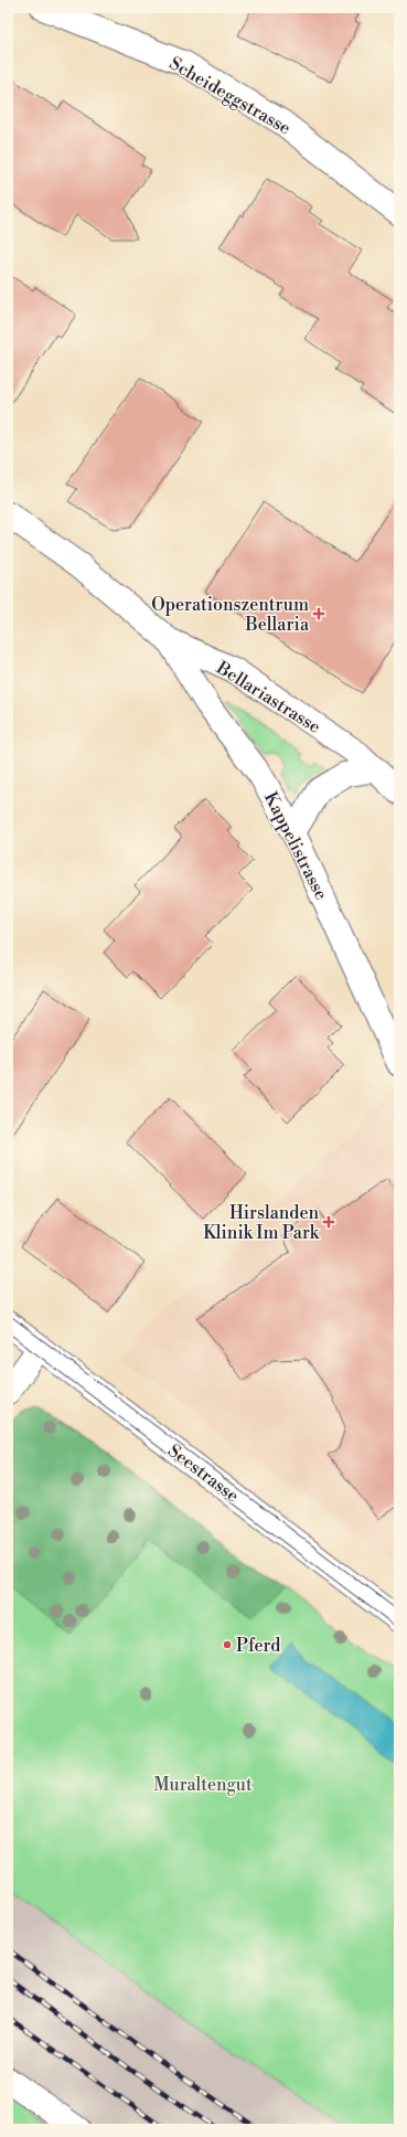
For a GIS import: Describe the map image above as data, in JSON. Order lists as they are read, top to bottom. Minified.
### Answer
{"streets":{"street":["Scheideggstrasse","Bellariastrasse","Kappelistrasse","Seestrasse"]},"crossings":[["Bellariastrasse","Kappelistrasse"]],"parks":["Muraltengut"],"places":{"health":["Operationszentrum Bellaria","Hirslanden Klinik Im Park"],"other":["Pferd"]}}
